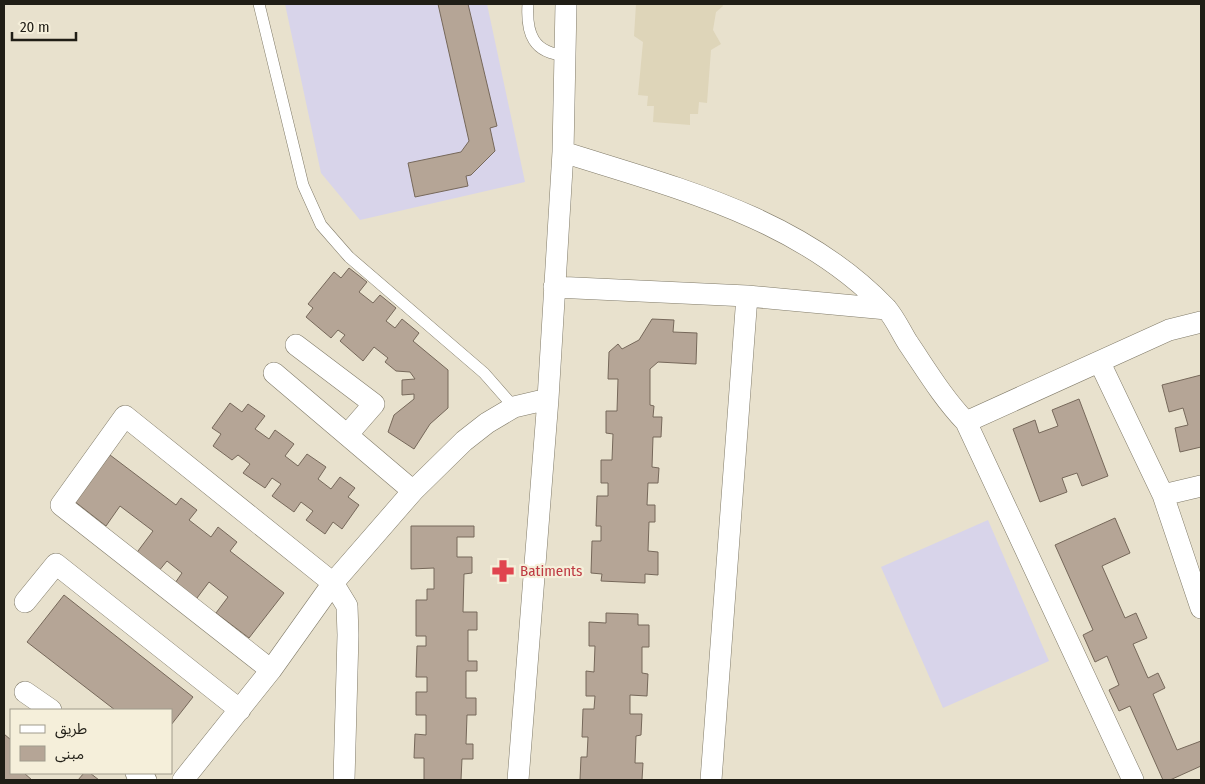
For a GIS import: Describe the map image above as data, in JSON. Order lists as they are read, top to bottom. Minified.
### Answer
{"places":{"pharmacy":["Batiments"]},"legend":["طريق","مبنى"],"scale_bar":"20 m"}
